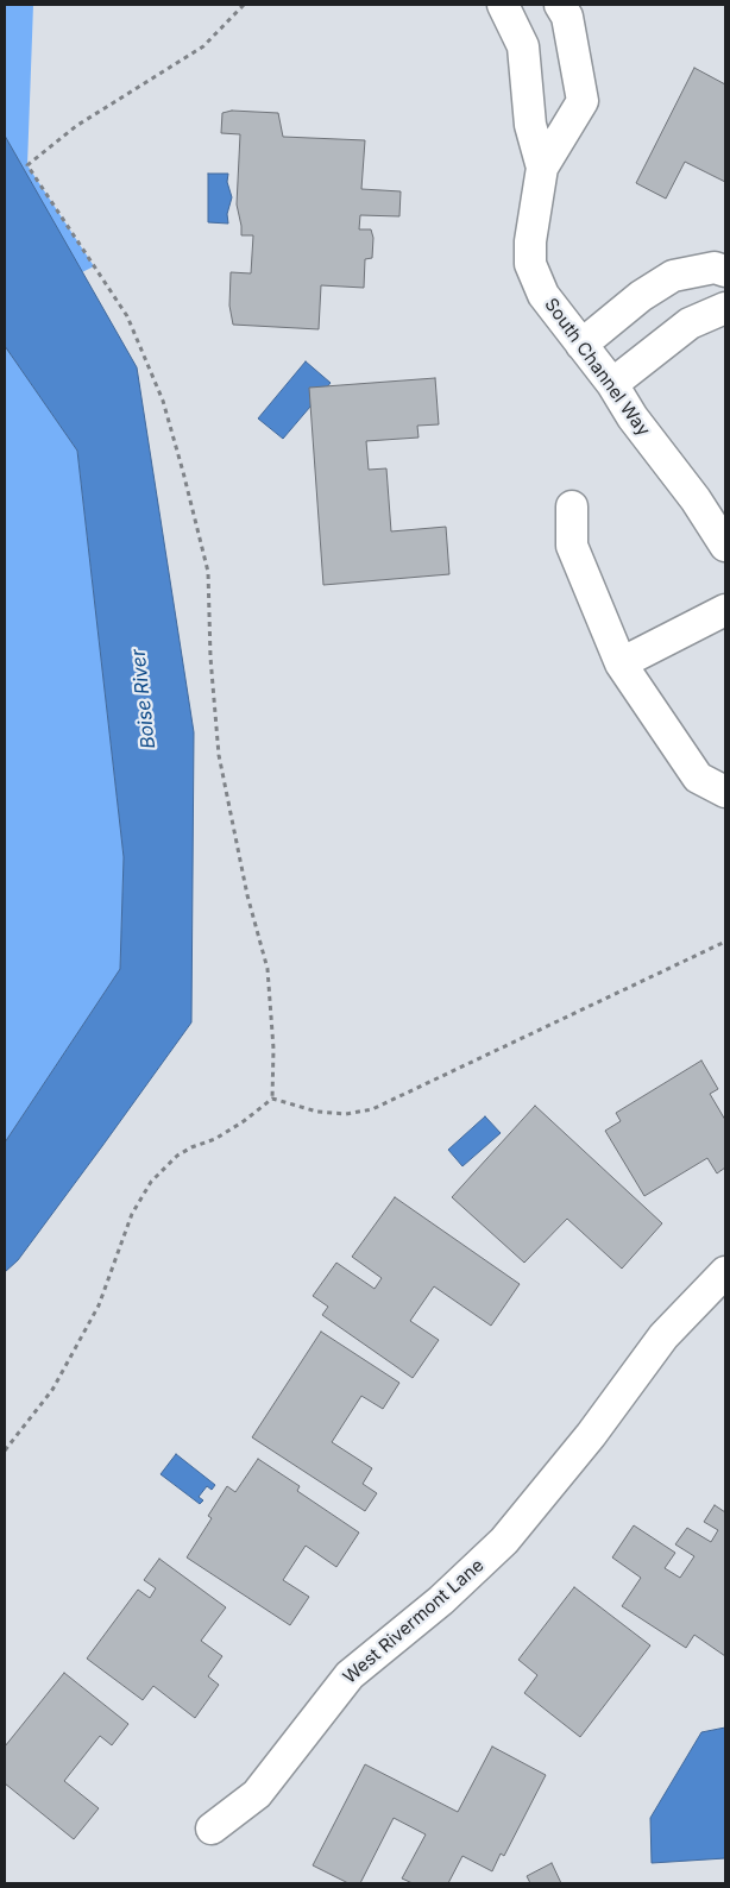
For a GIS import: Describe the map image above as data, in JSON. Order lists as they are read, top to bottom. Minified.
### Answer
{"streets":{"street":["South Channel Way","West Rivermont Lane"]},"water":["Boise River"]}
